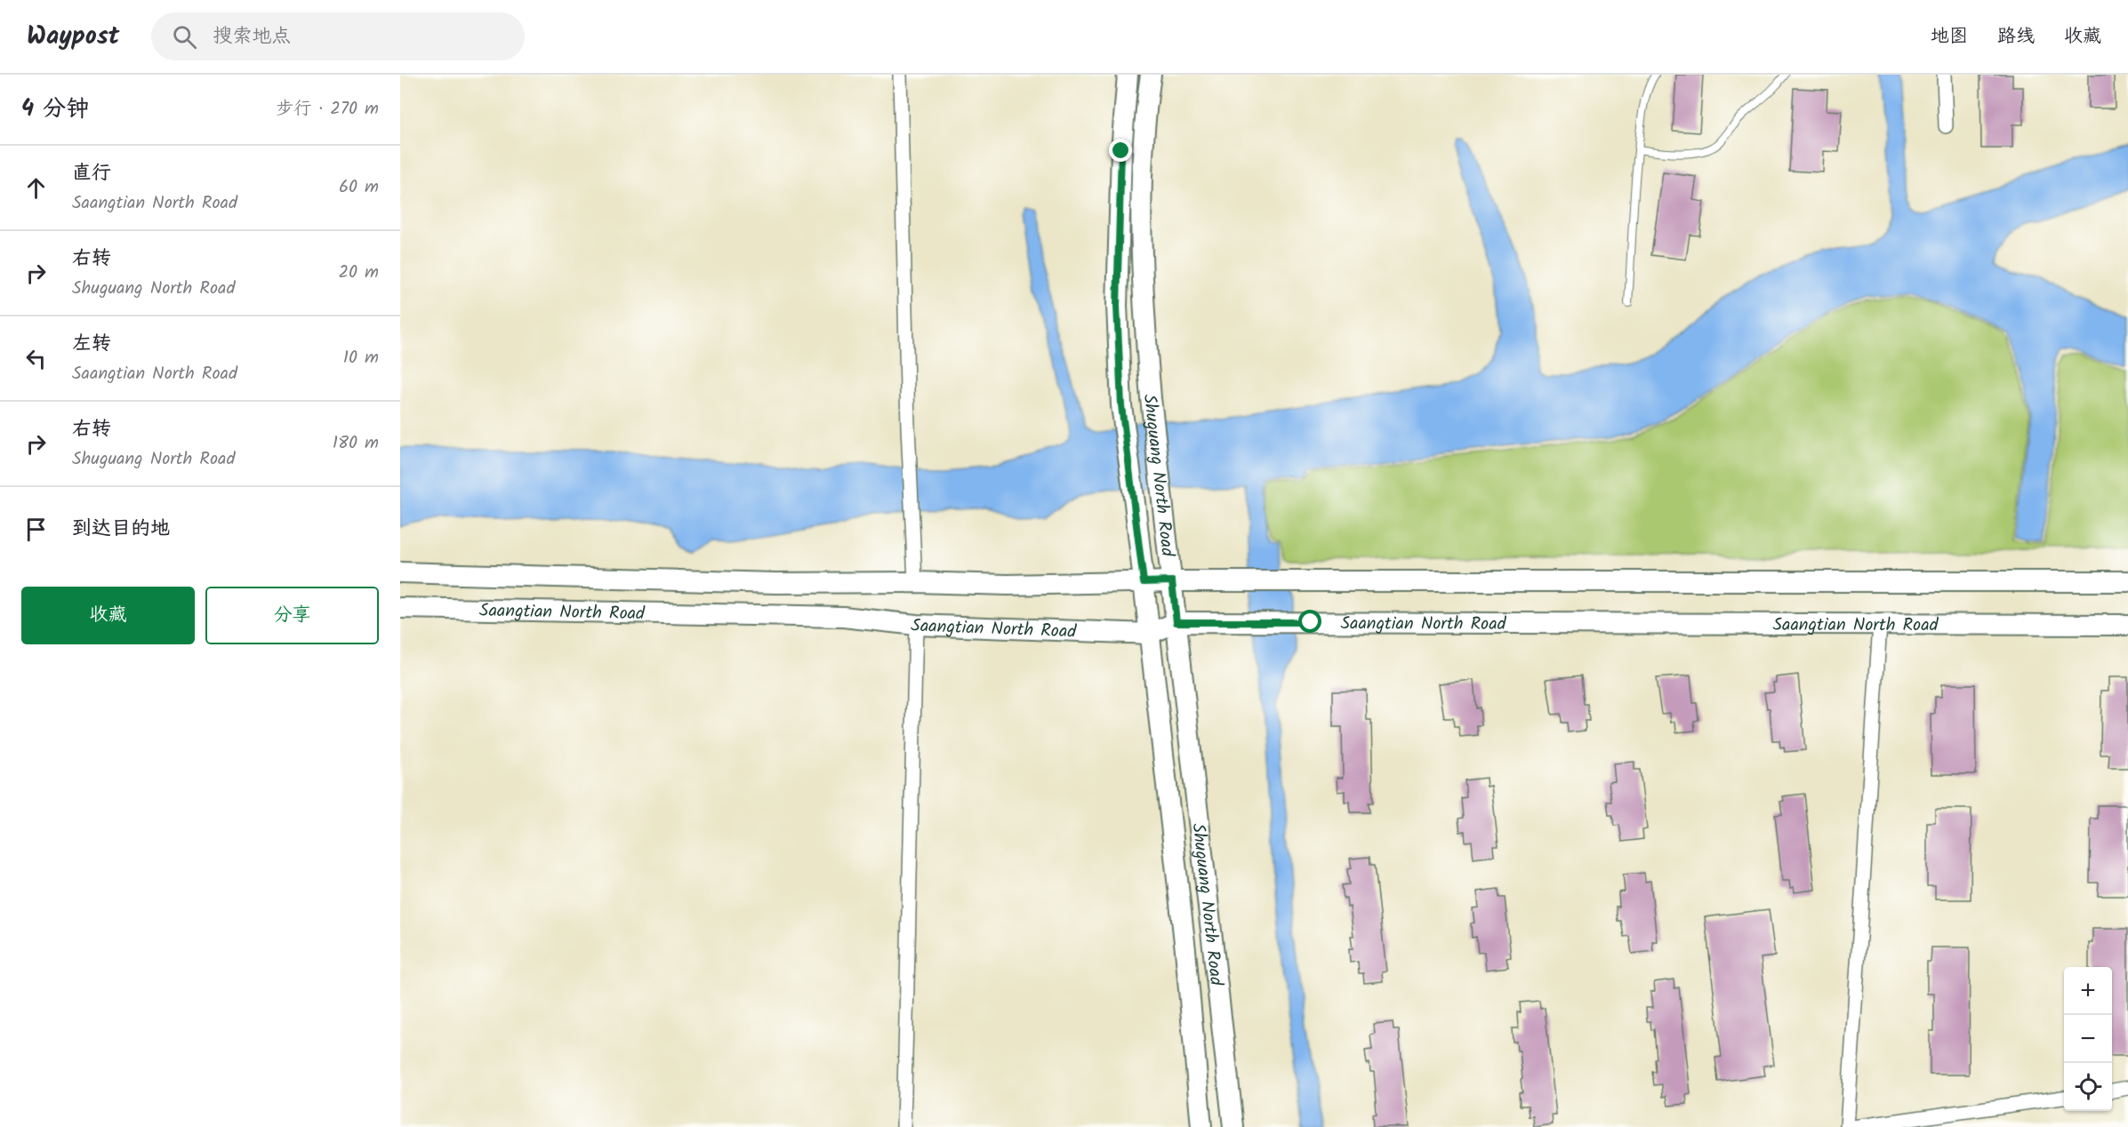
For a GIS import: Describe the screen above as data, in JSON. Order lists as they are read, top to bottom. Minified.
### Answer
{"streets":{"main road":["Shuguang North Road","Saangtian North Road"]},"crossings":[["Shuguang North Road","Saangtian North Road"]],"page":{"header":"Waypost","search":"搜索地点","nav":["地图","路线","收藏"],"heading":["4 分钟","步行 · 270 m"],"list":[["直行","Saangtian North Road","60 m"],["右转","Shuguang North Road","20 m"],["左转","Saangtian North Road","10 m"],["右转","Shuguang North Road","180 m"],"到达目的地"],"buttons":["收藏","分享"],"map_buttons":["+","−"]}}
